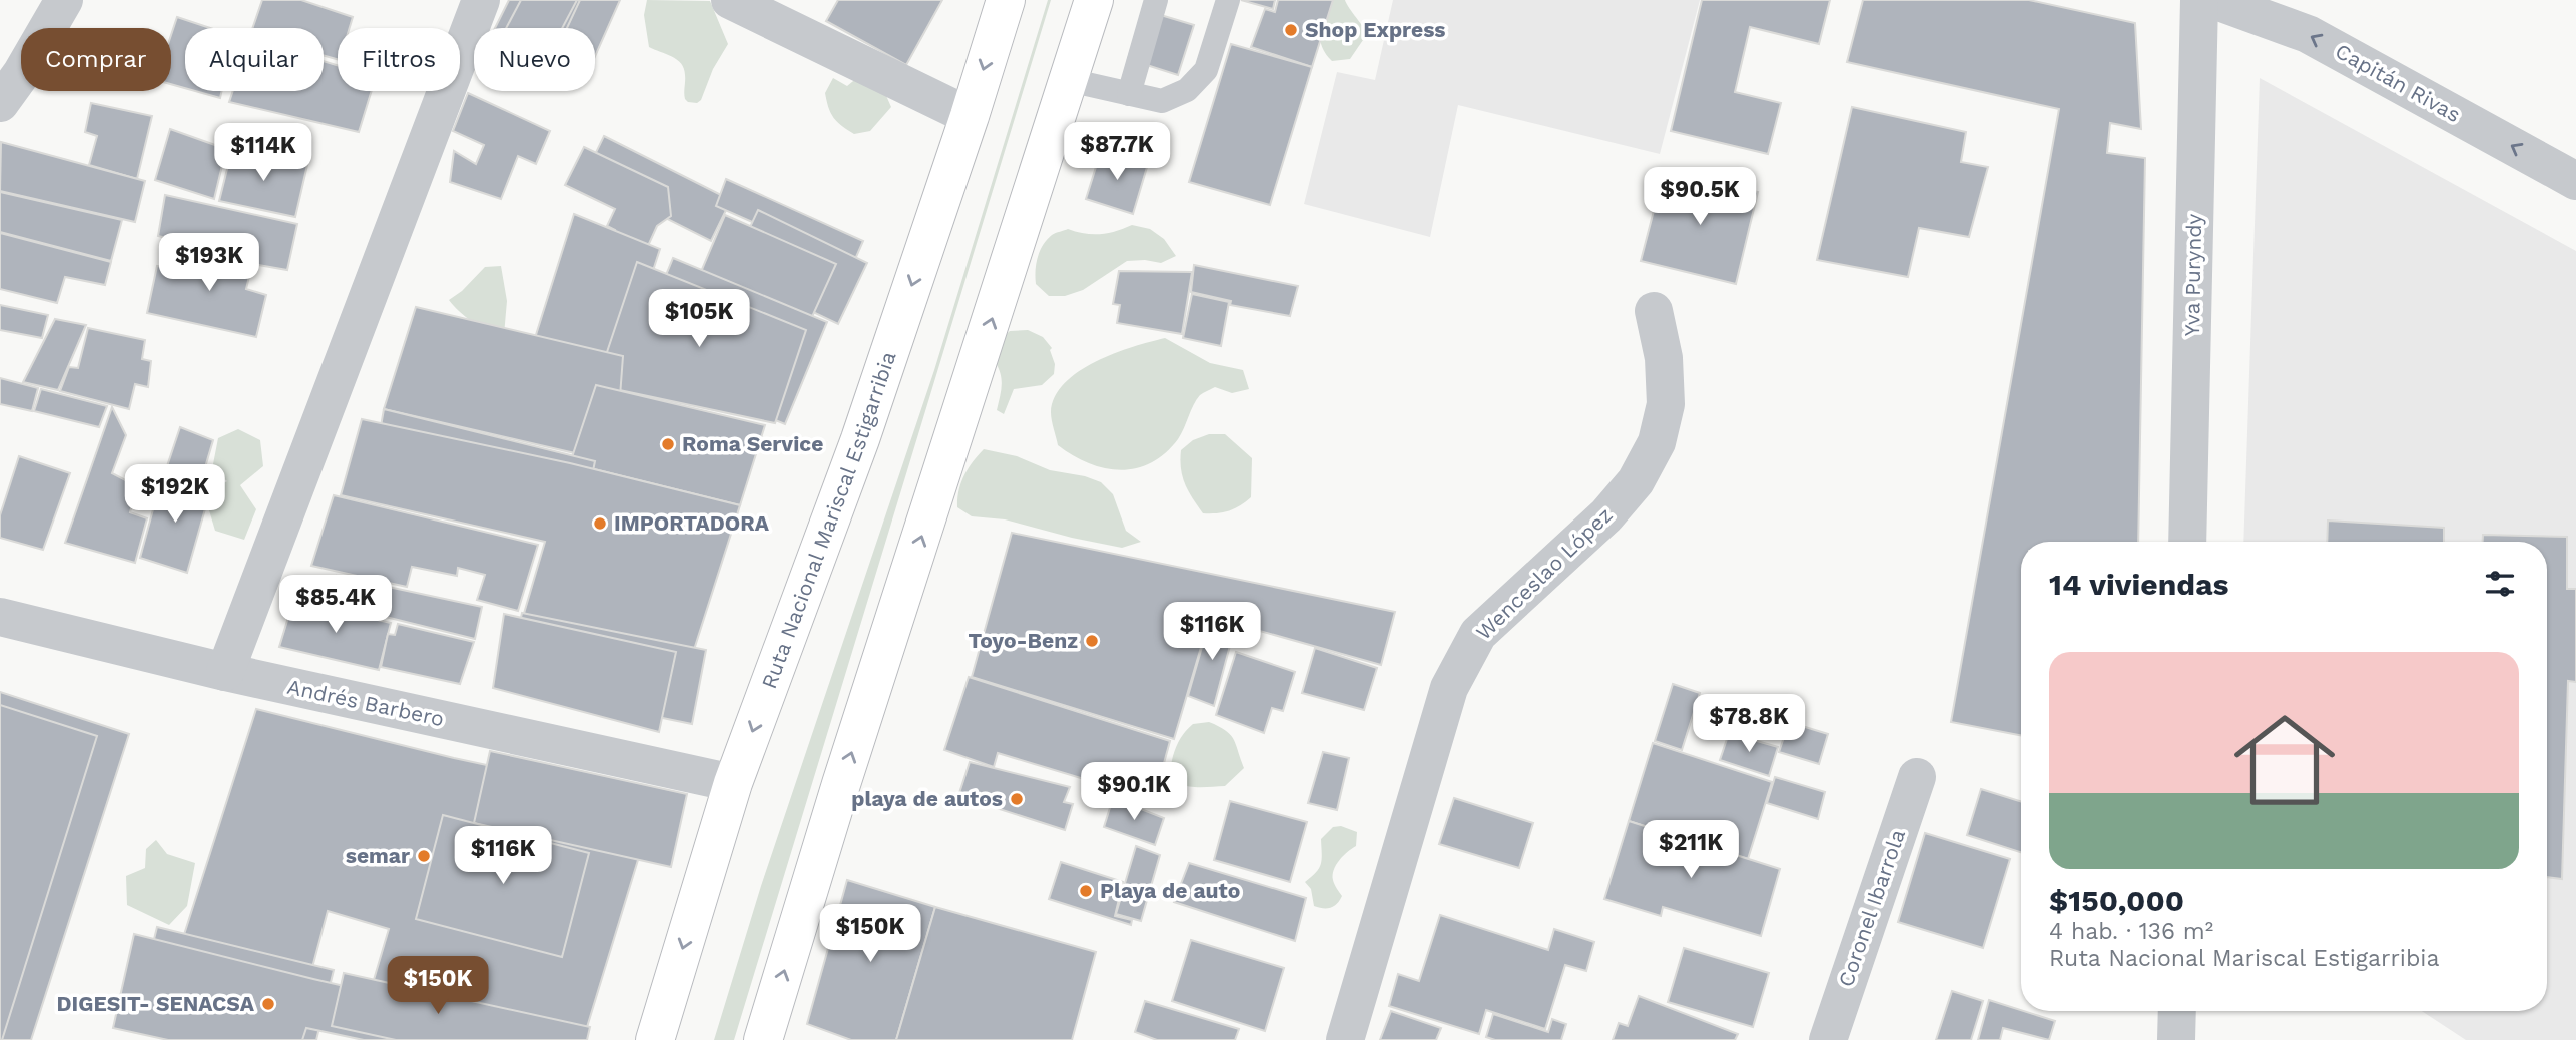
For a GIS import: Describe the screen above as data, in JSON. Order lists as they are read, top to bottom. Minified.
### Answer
{"streets":{"highway":["Ruta Nacional Mariscal Estigarribia"],"street":["Capitán Rivas","Yva Puryndy","Wenceslao López","Andrés Barbero","Coronel Ibarrola"]},"crossings":[["Ruta Nacional Mariscal Estigarribia","Andrés Barbero"]],"one_way":["Capitán Rivas"],"places":["Shop Express","Roma Service","IMPORTADORA","Toyo-Benz","playa de autos","semar","Playa de auto","DIGESIT- SENACSA"],"page":{"chip":["Comprar","Alquilar","Filtros","Nuevo"],"price":["$87.7K","$114K","$90.5K","$193K","$105K","$192K","$85.4K","$116K","$78.8K","$90.1K","$211K","$116K","$150K","$150K"],"heading":"14 viviendas","list":[{"name":"$150,000","note":"4 hab. · 136 m² · Ruta Nacional Mariscal Estigarribia"}]}}
